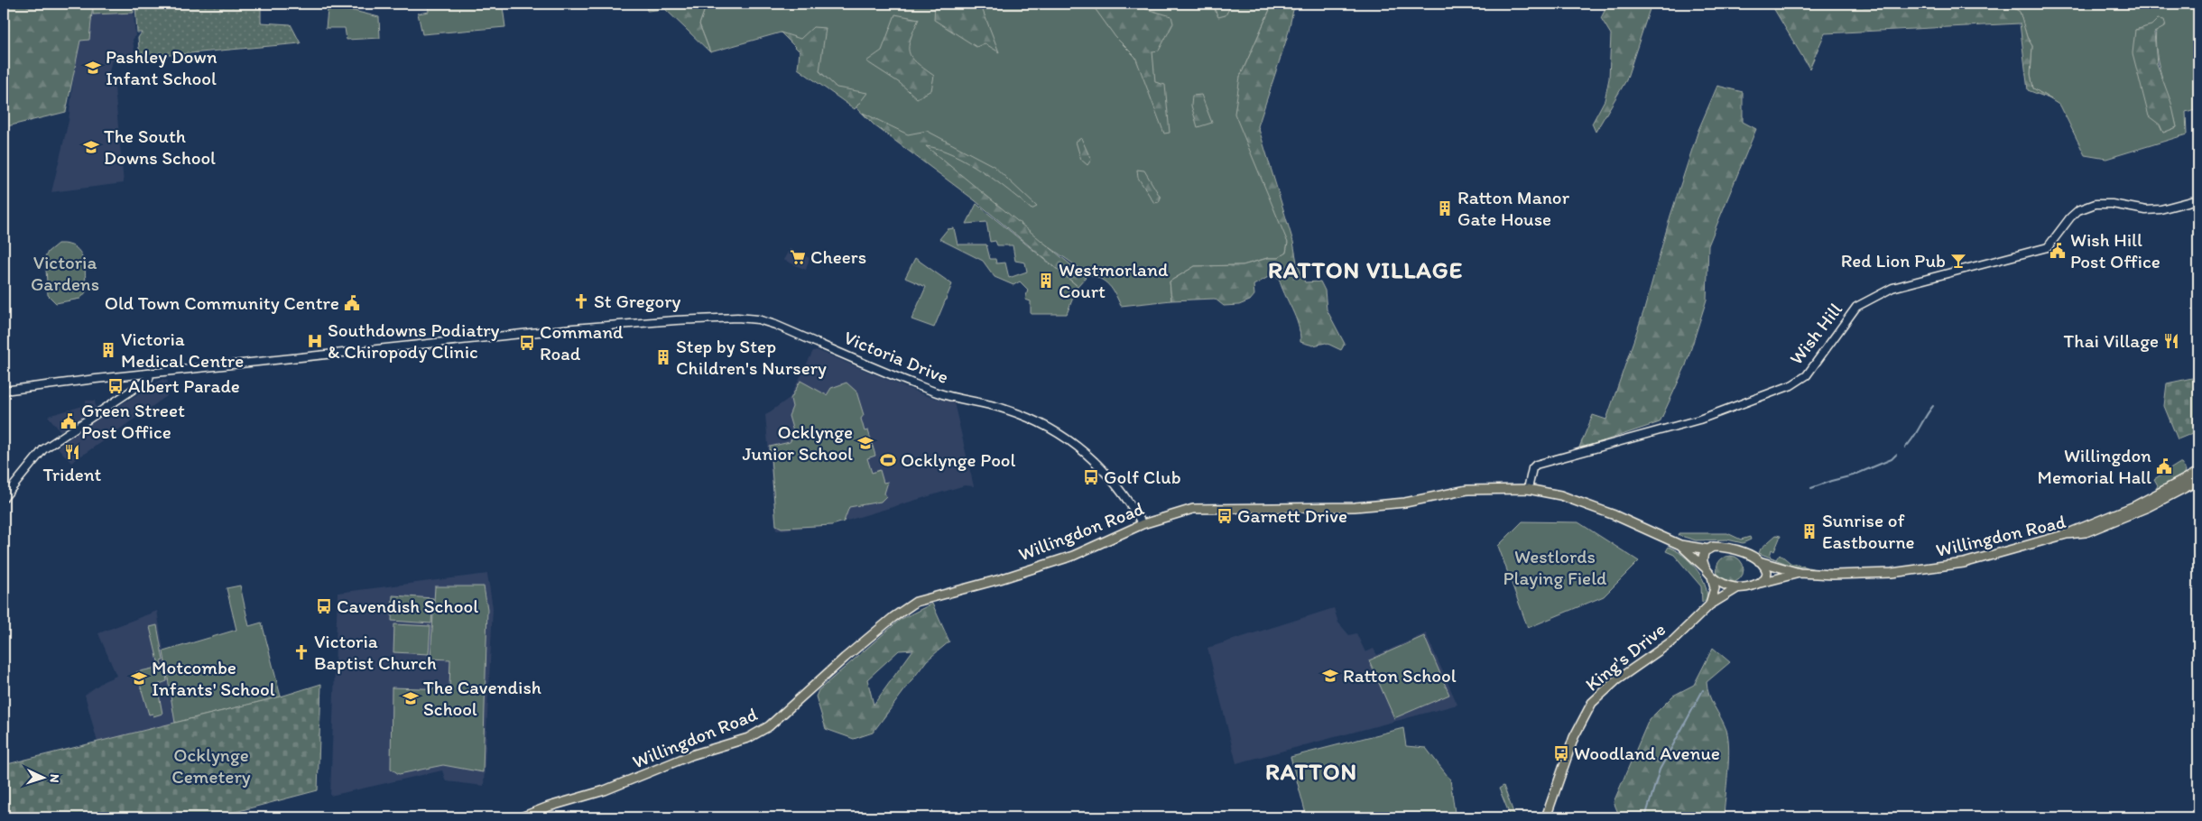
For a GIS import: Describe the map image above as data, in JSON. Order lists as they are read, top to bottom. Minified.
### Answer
{"streets":{"main road":["Willingdon Road","King's Drive"],"street":["Wish Hill","Victoria Drive"]},"crossings":[["Wish Hill","Willingdon Road"],["Victoria Drive","Willingdon Road"],["Willingdon Road","King's Drive"]],"districts":["RATTON VILLAGE","RATTON"],"parks":["Victoria Gardens","Westlords Playing Field","Ocklynge Cemetery"],"places":{"school or university":["Pashley Down Infant School","The South Downs School","Ocklynge Junior School","Ratton School","Motcombe Infants' School","The Cavendish School"],"building":["Ratton Manor Gate House","Westmorland Court","Victoria Medical Centre","Step by Step Children's Nursery","Sunrise of Eastbourne"],"public building":["Wish Hill Post Office","Old Town Community Centre","Green Street Post Office","Willingdon Memorial Hall"],"supermarket":["Cheers"],"bar":["Red Lion Pub"],"church":["St Gregory","Victoria Baptist Church"],"hospital":["Southdowns Podiatry & Chiropody Clinic"],"restaurant":["Thai Village","Trident"],"bus stop":["Command Road","Albert Parade","Golf Club","Garnett Drive","Cavendish School","Woodland Avenue"],"sports":["Ocklynge Pool"]},"north":"right"}
